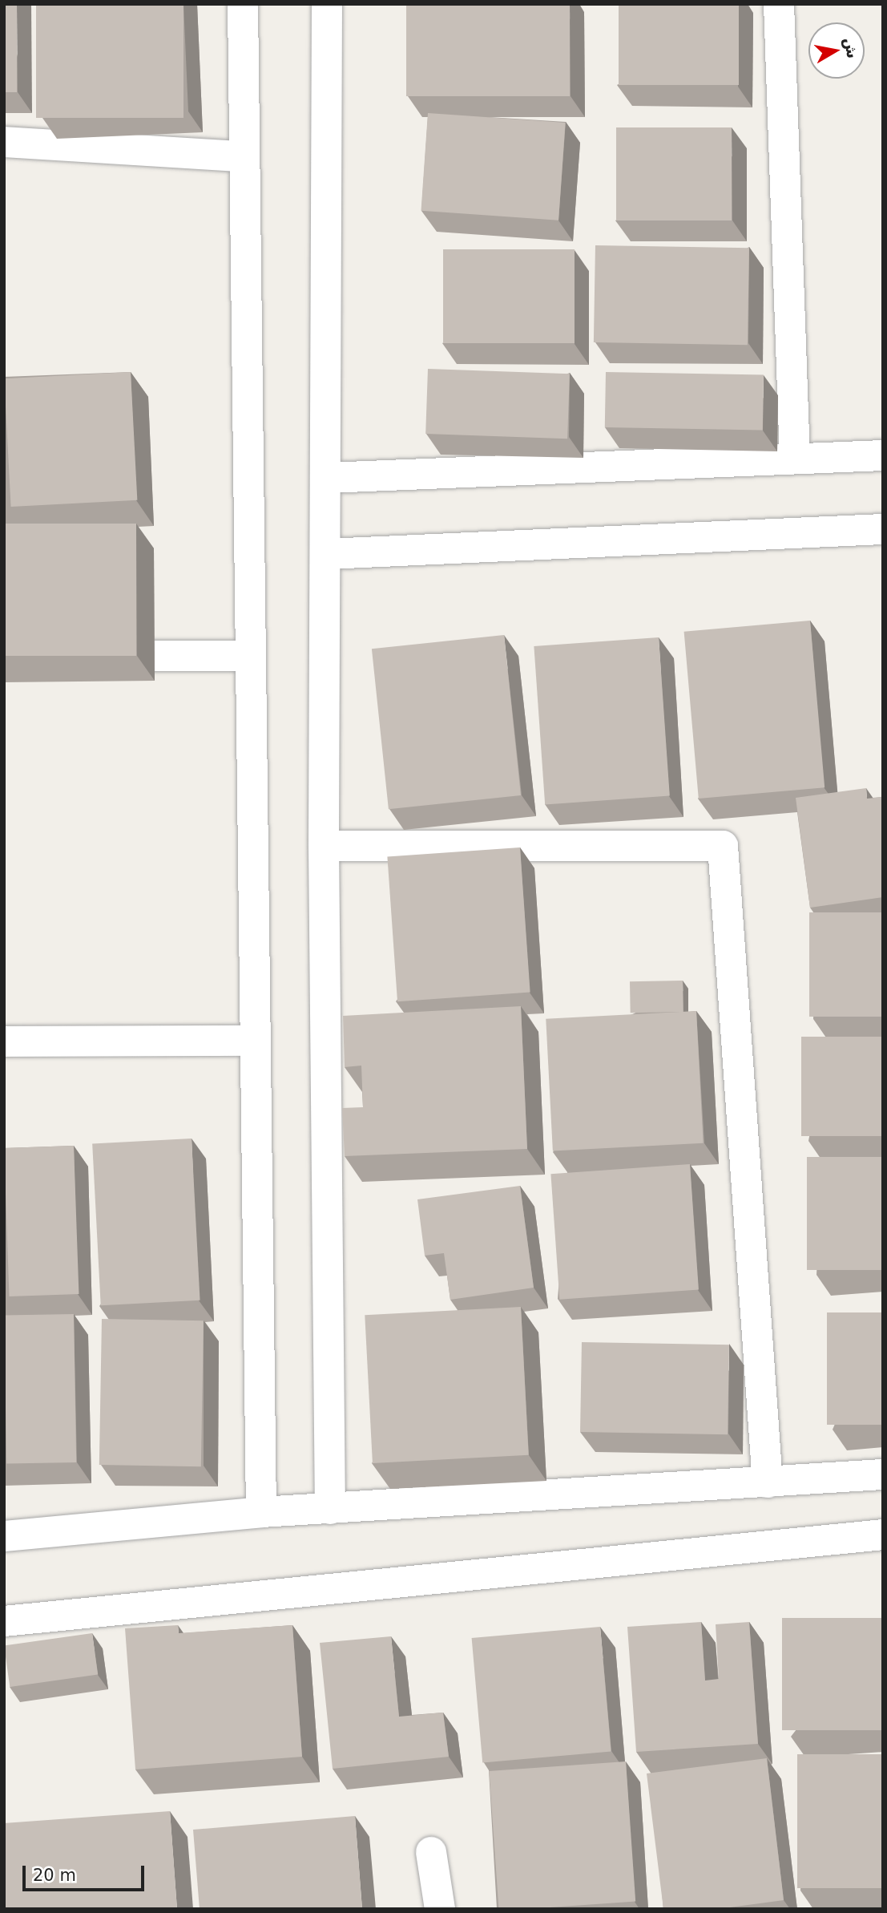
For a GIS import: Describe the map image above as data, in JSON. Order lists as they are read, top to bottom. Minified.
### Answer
{"scale_bar":"20 m","north":"right"}
